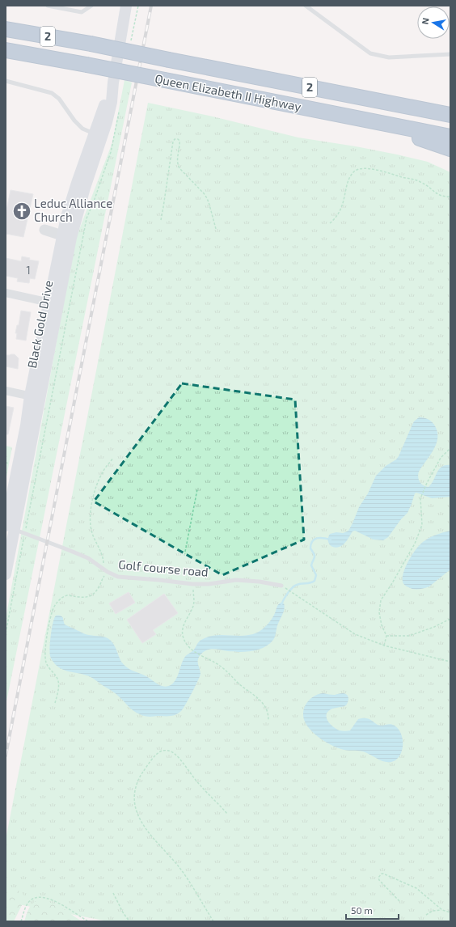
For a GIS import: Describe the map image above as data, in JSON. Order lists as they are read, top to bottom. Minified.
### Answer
{"streets":{"highway":["2","Queen Elizabeth II Highway"],"main road":["Black Gold Drive"],"lane":["Golf course road"]},"crossings":[["Black Gold Drive","Golf course road"]],"places":{"church":["Leduc Alliance Church"]},"house_numbers":["1"],"scale_bar":"50 m","north":"left"}
